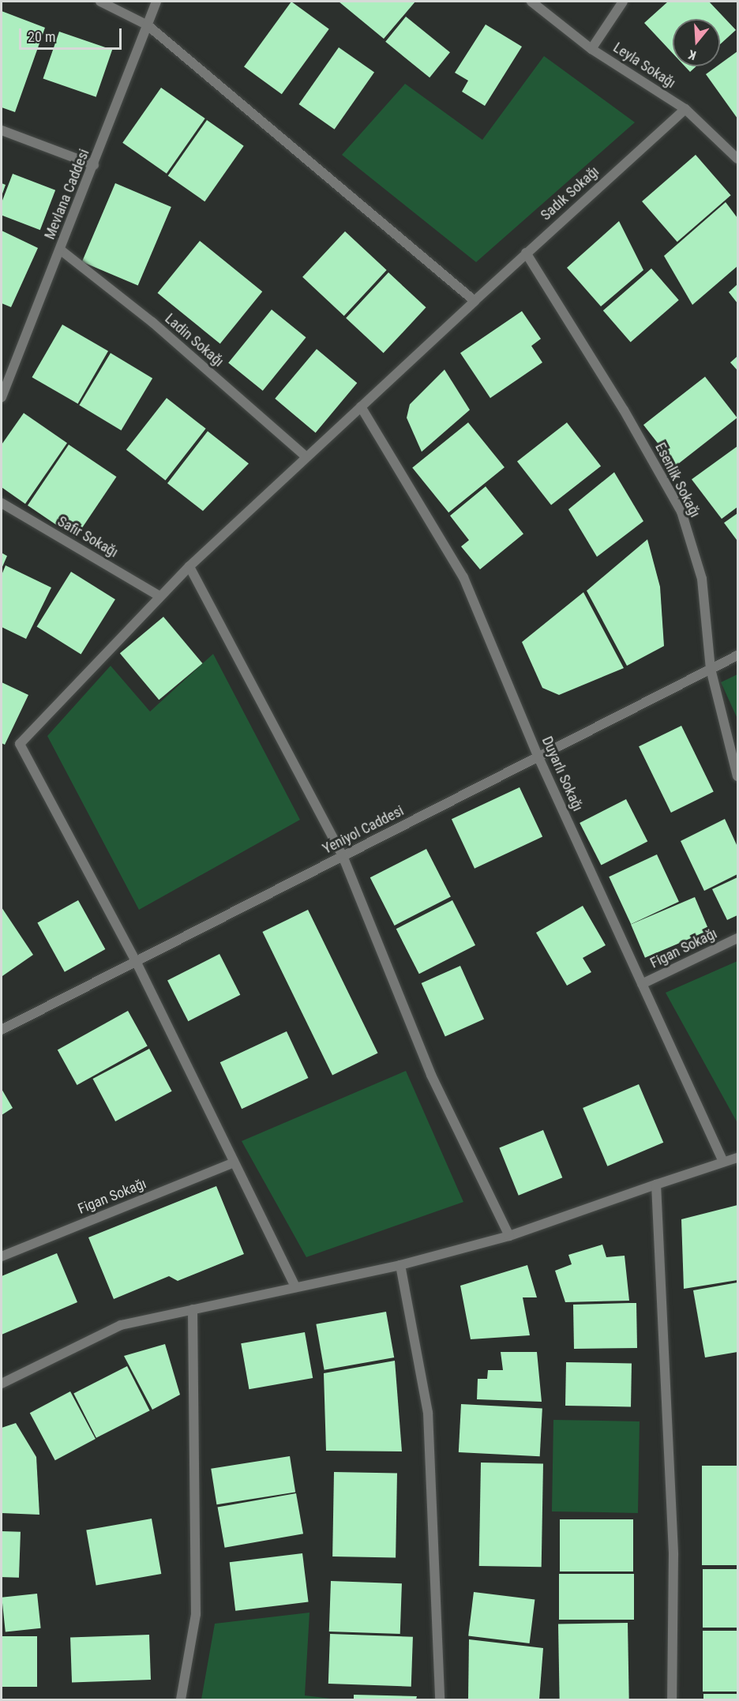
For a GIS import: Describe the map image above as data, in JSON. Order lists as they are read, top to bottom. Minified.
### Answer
{"streets":{"street":["Leyla Sokağı","Sadık Sokağı","Mevlana Caddesi","Ladin Sokağı","Esenlik Sokağı","Safir Sokağı","Duyarlı Sokağı","Yeniyol Caddesi","Figan Sokağı"]},"crossings":[["Leyla Sokağı","Sadık Sokağı"],["Sadık Sokağı","Ladin Sokağı"],["Sadık Sokağı","Esenlik Sokağı"],["Sadık Sokağı","Safir Sokağı"],["Sadık Sokağı","Duyarlı Sokağı"],["Sadık Sokağı","Yeniyol Caddesi"],["Mevlana Caddesi","Ladin Sokağı"],["Esenlik Sokağı","Yeniyol Caddesi"],["Duyarlı Sokağı","Yeniyol Caddesi"],["Duyarlı Sokağı","Figan Sokağı"]],"scale_bar":"20 m","north":"bottom"}
